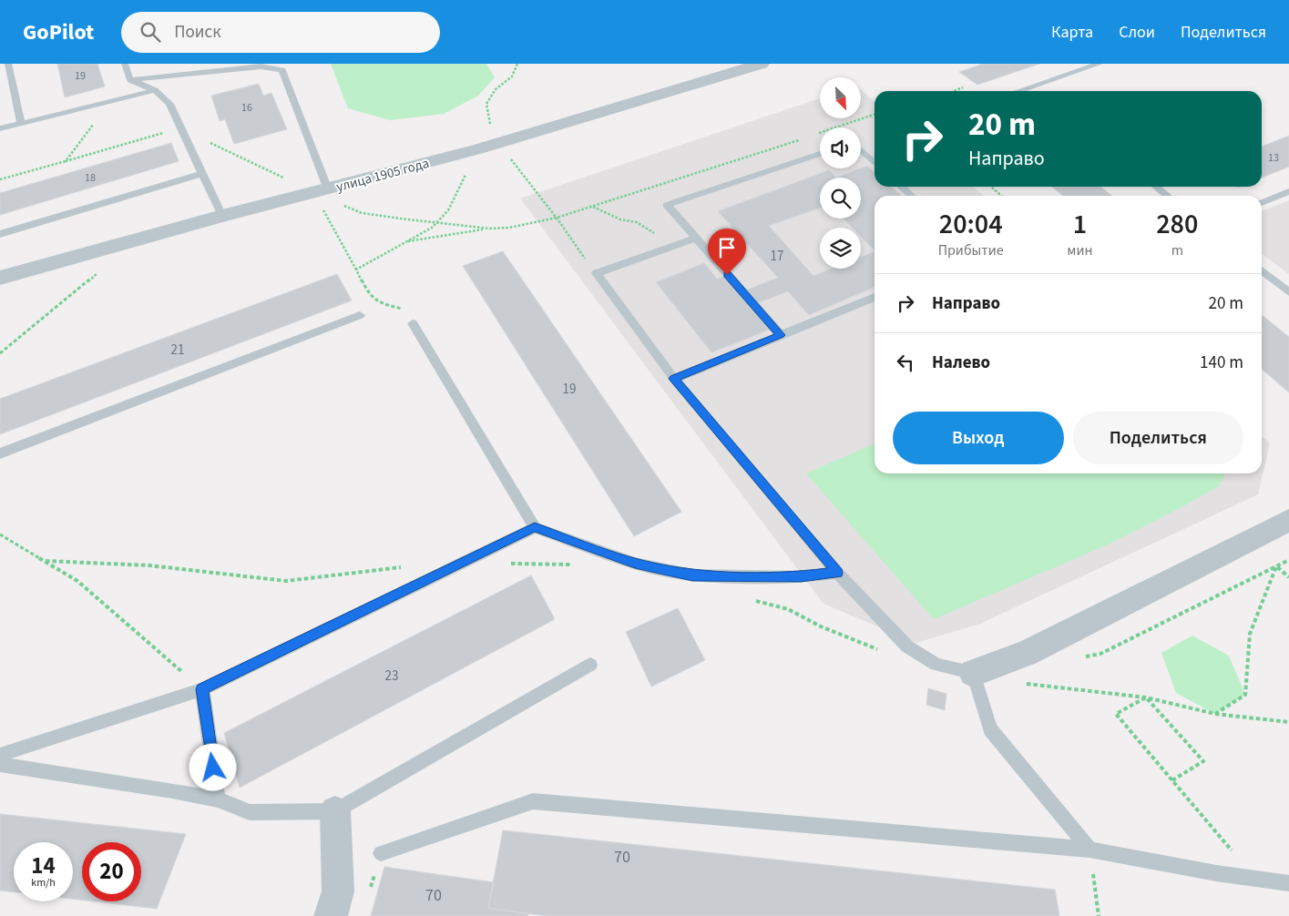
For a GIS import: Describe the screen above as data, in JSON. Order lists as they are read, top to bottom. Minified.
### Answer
{"streets":{"street":["улица 1905 года"]},"house_numbers":["19","16","13","18","17","21","19","23","70","70"],"north":"bottom right","page":{"header":"GoPilot","search":"Поиск","nav":["Карта","Слои","Поделиться"],"turn":["20 m","Направо"],"eta":["20:04","Прибытие","1","мин","280","m"],"list":[{"name":"Направо","value":"20 m"},{"name":"Налево","value":"140 m"}],"buttons":["Выход","Поделиться"],"speed":"14 km/h","limit":"20"}}
